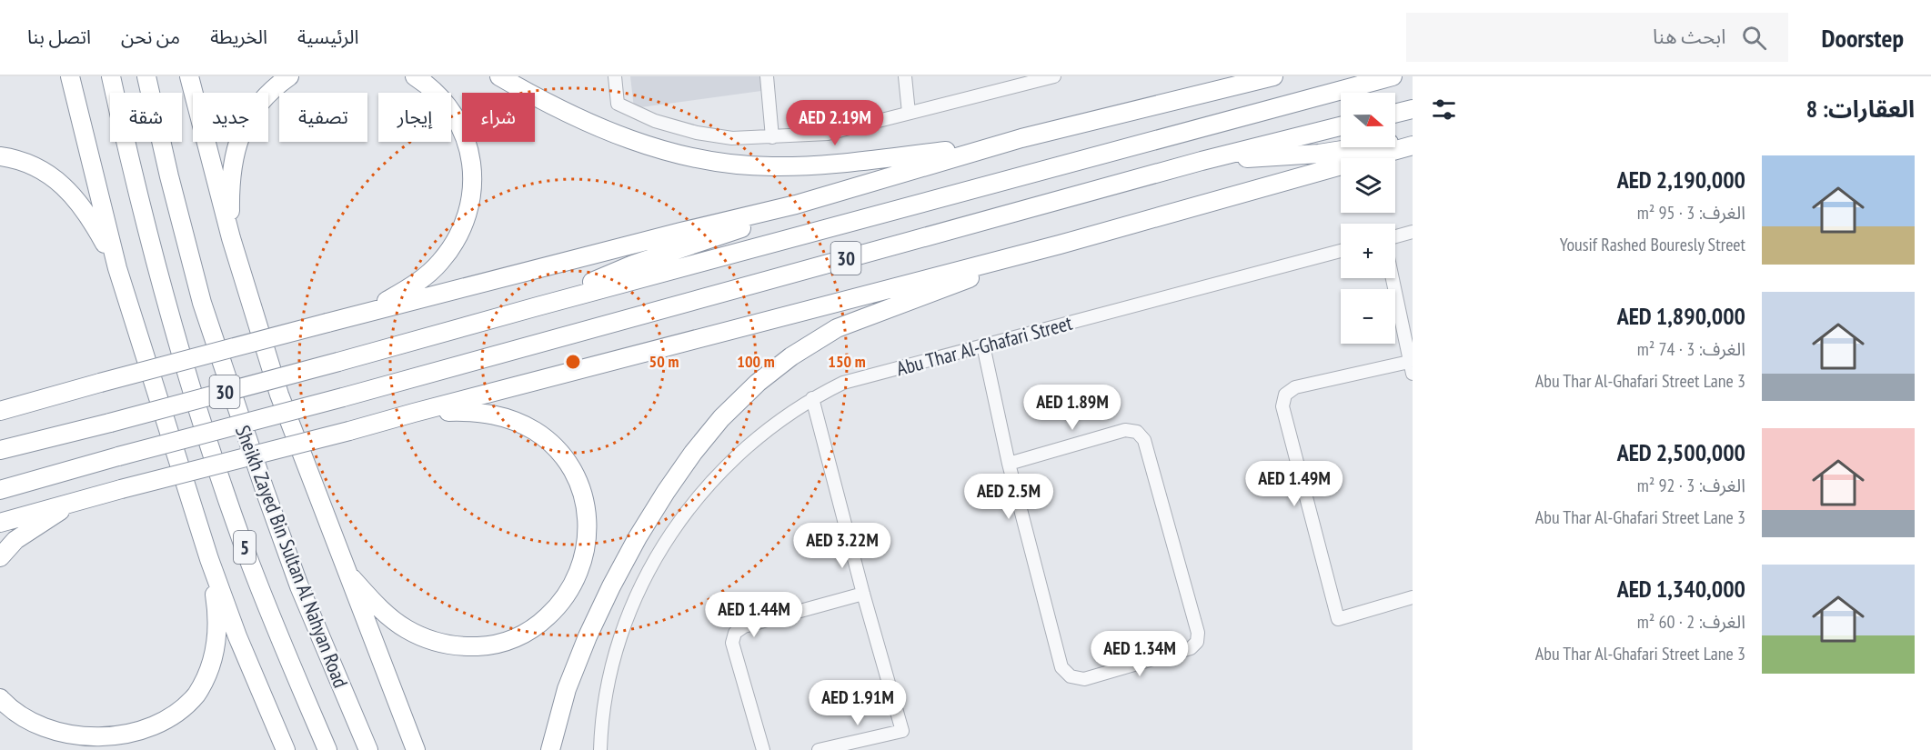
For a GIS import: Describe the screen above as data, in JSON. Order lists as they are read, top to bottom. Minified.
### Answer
{"streets":{"highway":["30","5","Sheikh Zayed Bin Sultan Al Nahyan Road"],"street":["Abu Thar Al-Ghafari Street"]},"north":"right","page":{"header":"Doorstep","search":"ابحث هنا","nav":["الرئيسية","الخريطة","من نحن","اتصل بنا"],"heading":"العقارات: 8","map_buttons":["+","−"],"chip":["شراء","إيجار","تصفية","جديد","شقة"],"price":["AED 2.19M","AED 1.89M","AED 1.49M","AED 2.5M","AED 3.22M","AED 1.44M","AED 1.34M","AED 1.91M"],"list":[{"name":"AED 2,190,000","note":"الغرف: 3 · 95 m² · Yousif Rashed Bouresly Street"},{"name":"AED 1,890,000","note":"الغرف: 3 · 74 m² · Abu Thar Al-Ghafari Street Lane 3"},{"name":"AED 2,500,000","note":"الغرف: 3 · 92 m² · Abu Thar Al-Ghafari Street Lane 3"},{"name":"AED 1,340,000","note":"الغرف: 2 · 60 m² · Abu Thar Al-Ghafari Street Lane 3"}]},"rings":["50 m","100 m","150 m"]}
